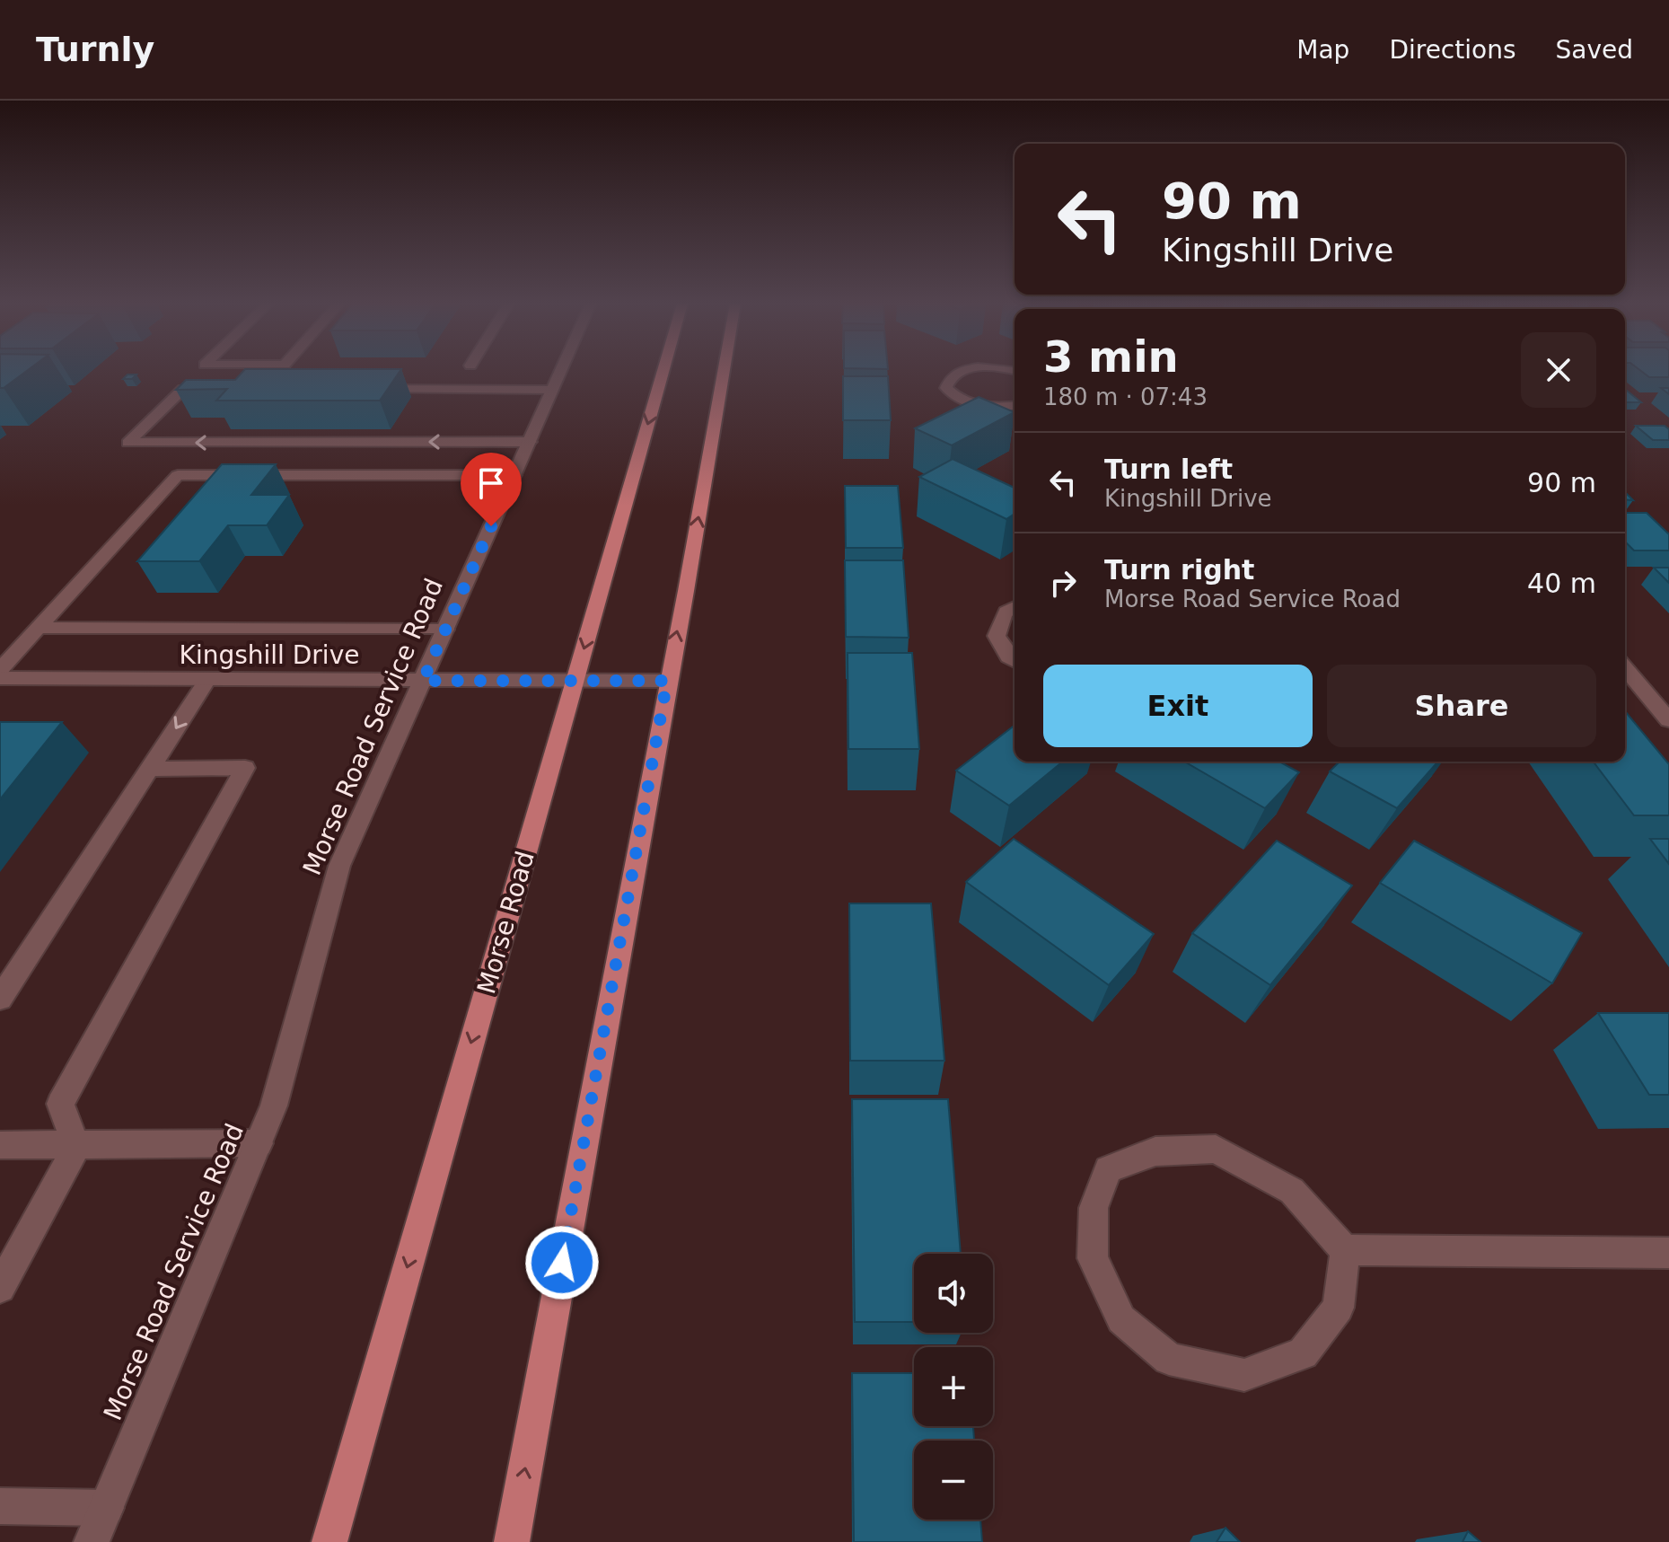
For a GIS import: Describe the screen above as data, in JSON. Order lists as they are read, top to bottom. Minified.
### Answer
{"streets":{"main road":["Morse Road"],"street":["Kingshill Drive","Morse Road Service Road"]},"crossings":[["Kingshill Drive","Morse Road Service Road"],["Kingshill Drive","Morse Road"]],"page":{"header":"Turnly","nav":["Map","Directions","Saved"],"turn":["90 m","Kingshill Drive"],"heading":["3 min","180 m · 07:43"],"list":[{"name":"Turn left","note":"Kingshill Drive","value":"90 m"},{"name":"Turn right","note":"Morse Road Service Road","value":"40 m"}],"buttons":["Exit","Share"],"map_buttons":["+","−"]}}
